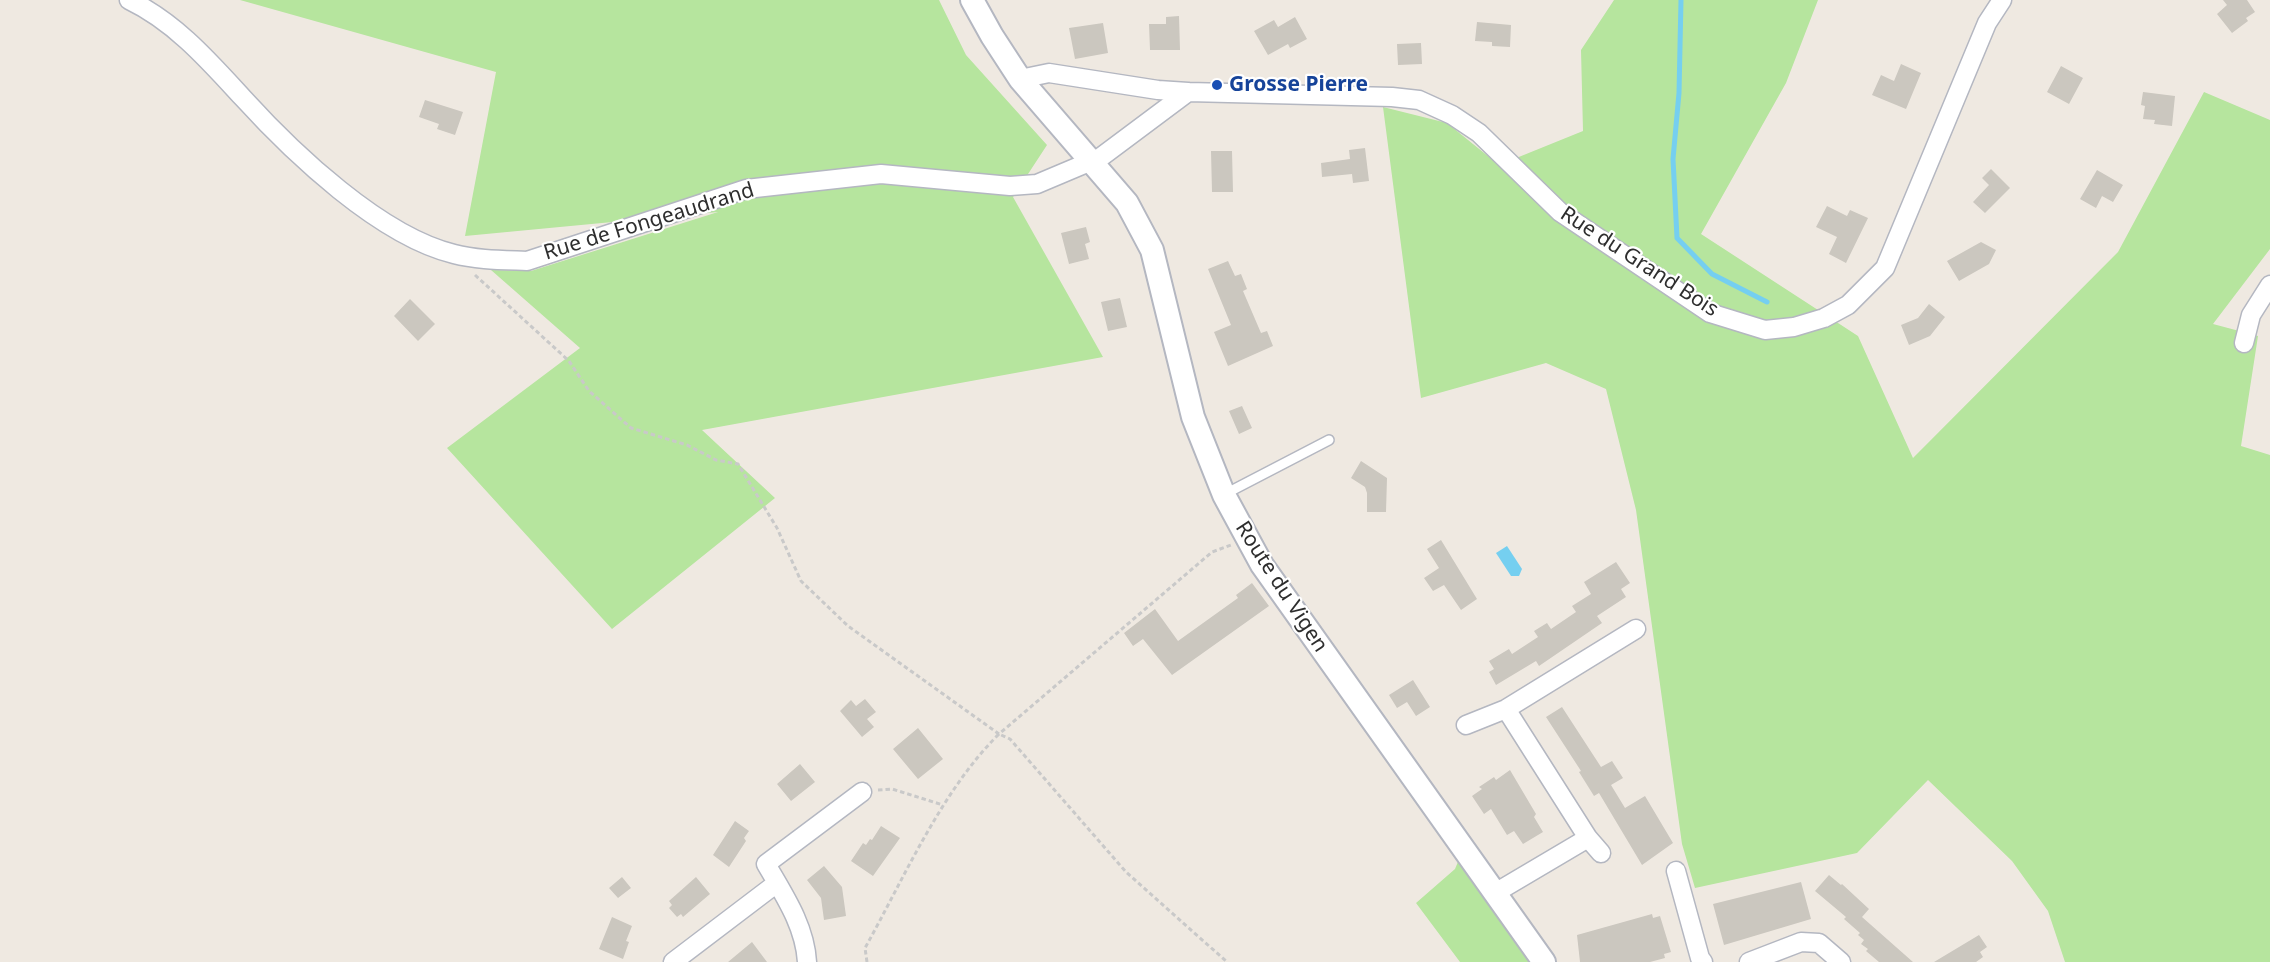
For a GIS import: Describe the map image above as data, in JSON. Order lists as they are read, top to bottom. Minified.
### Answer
{"streets":{"street":["Rue de Fongeaudrand","Rue du Grand Bois","Route du Vigen"]},"crossings":[["Rue de Fongeaudrand","Route du Vigen"],["Rue du Grand Bois","Route du Vigen"]],"places":["Grosse Pierre"]}
